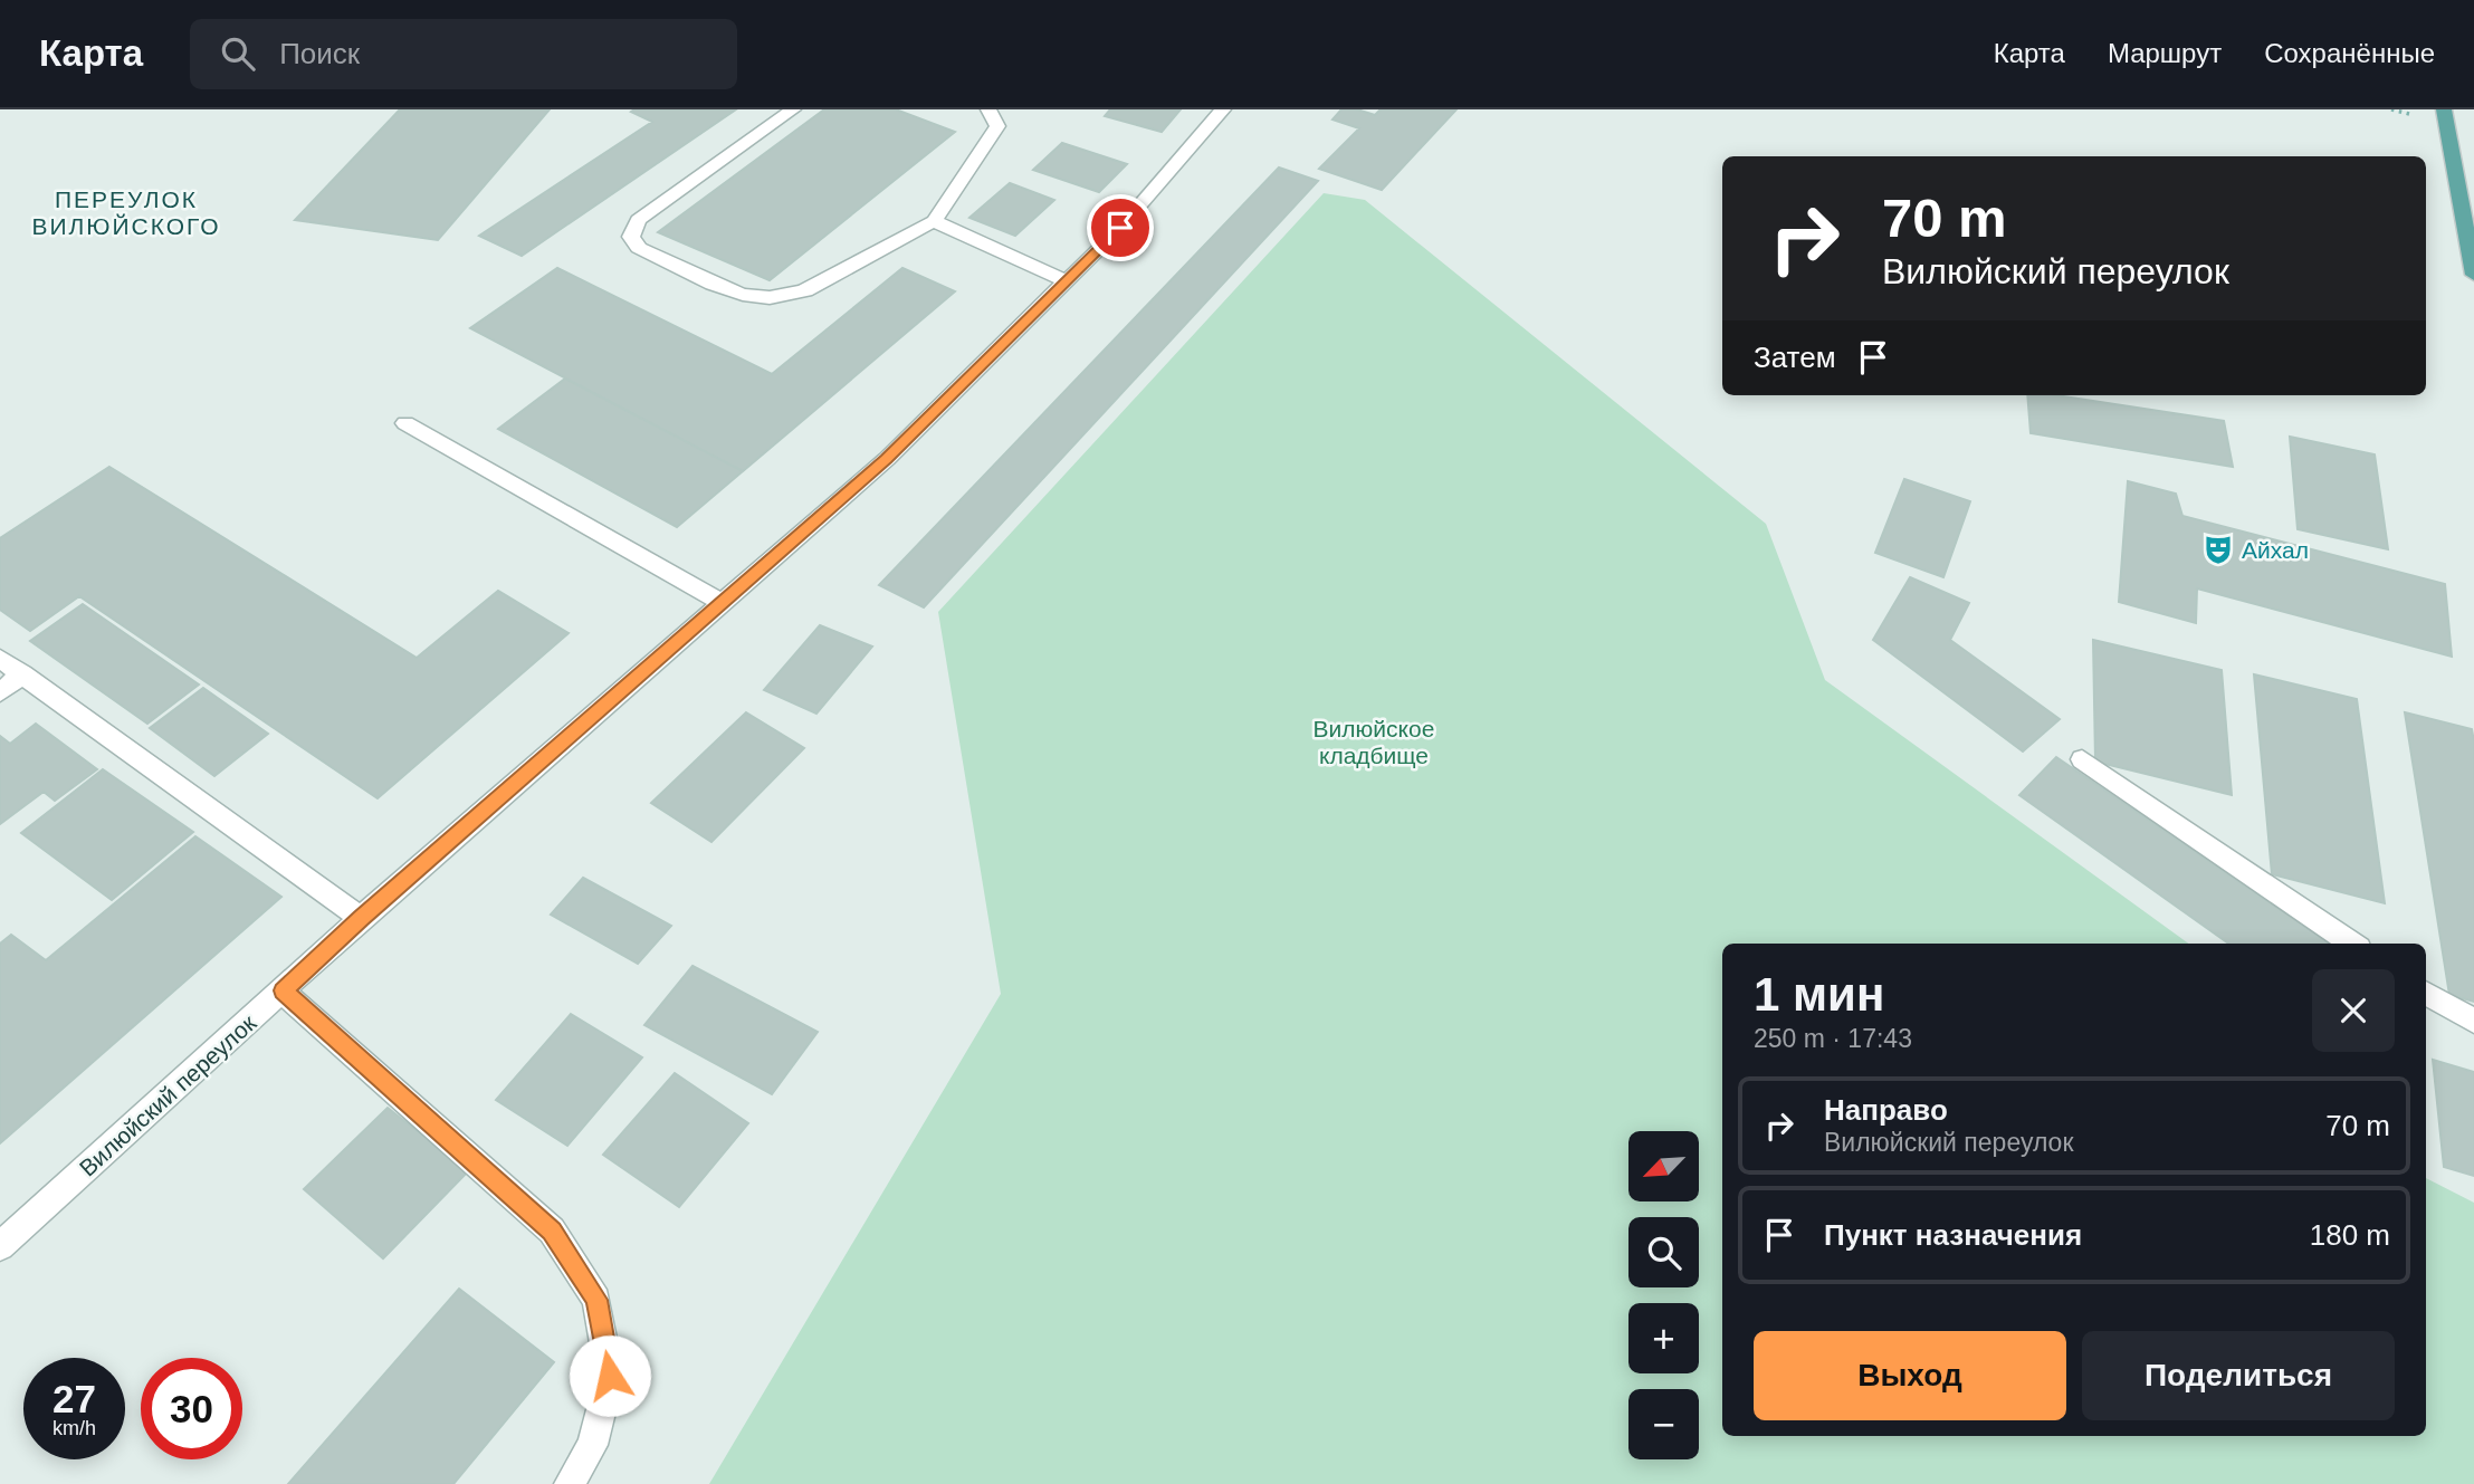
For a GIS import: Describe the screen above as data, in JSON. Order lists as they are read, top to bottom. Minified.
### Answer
{"streets":{"street":["Вилюйский переулок"]},"districts":["ПЕРЕУЛОК ВИЛЮЙСКОГО"],"parks":["Вилюйское кладбище"],"places":{"theatre":["Айхал"]},"north":"bottom left","page":{"header":"Карта","search":"Поиск","nav":["Карта","Маршрут","Сохранённые"],"turn":["70 m","Вилюйский переулок"],"then":"Затем","heading":["1 мин","250 m · 17:43"],"list":[{"name":"Направо","note":"Вилюйский переулок","value":"70 m"},{"name":"Пункт назначения","value":"180 m"}],"map_buttons":["+","−"],"buttons":["Выход","Поделиться"],"speed":"27 km/h","limit":"30"}}
